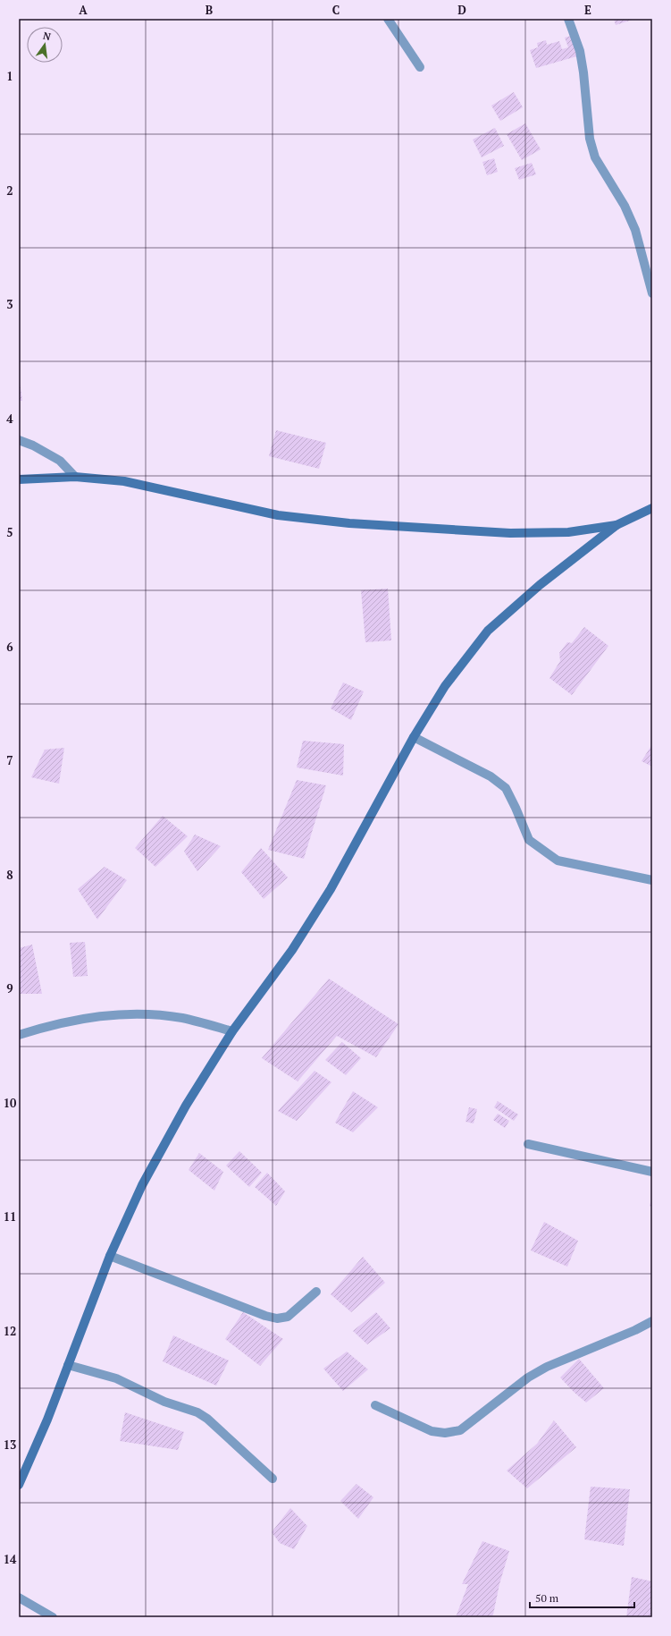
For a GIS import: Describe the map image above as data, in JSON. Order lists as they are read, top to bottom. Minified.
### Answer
{"scale_bar":"50 m","north":"top","grid":{"columns":["A","B","C","D","E"],"rows":["1","2","3","4","5","6","7","8","9","10","11","12","13","14"]}}
